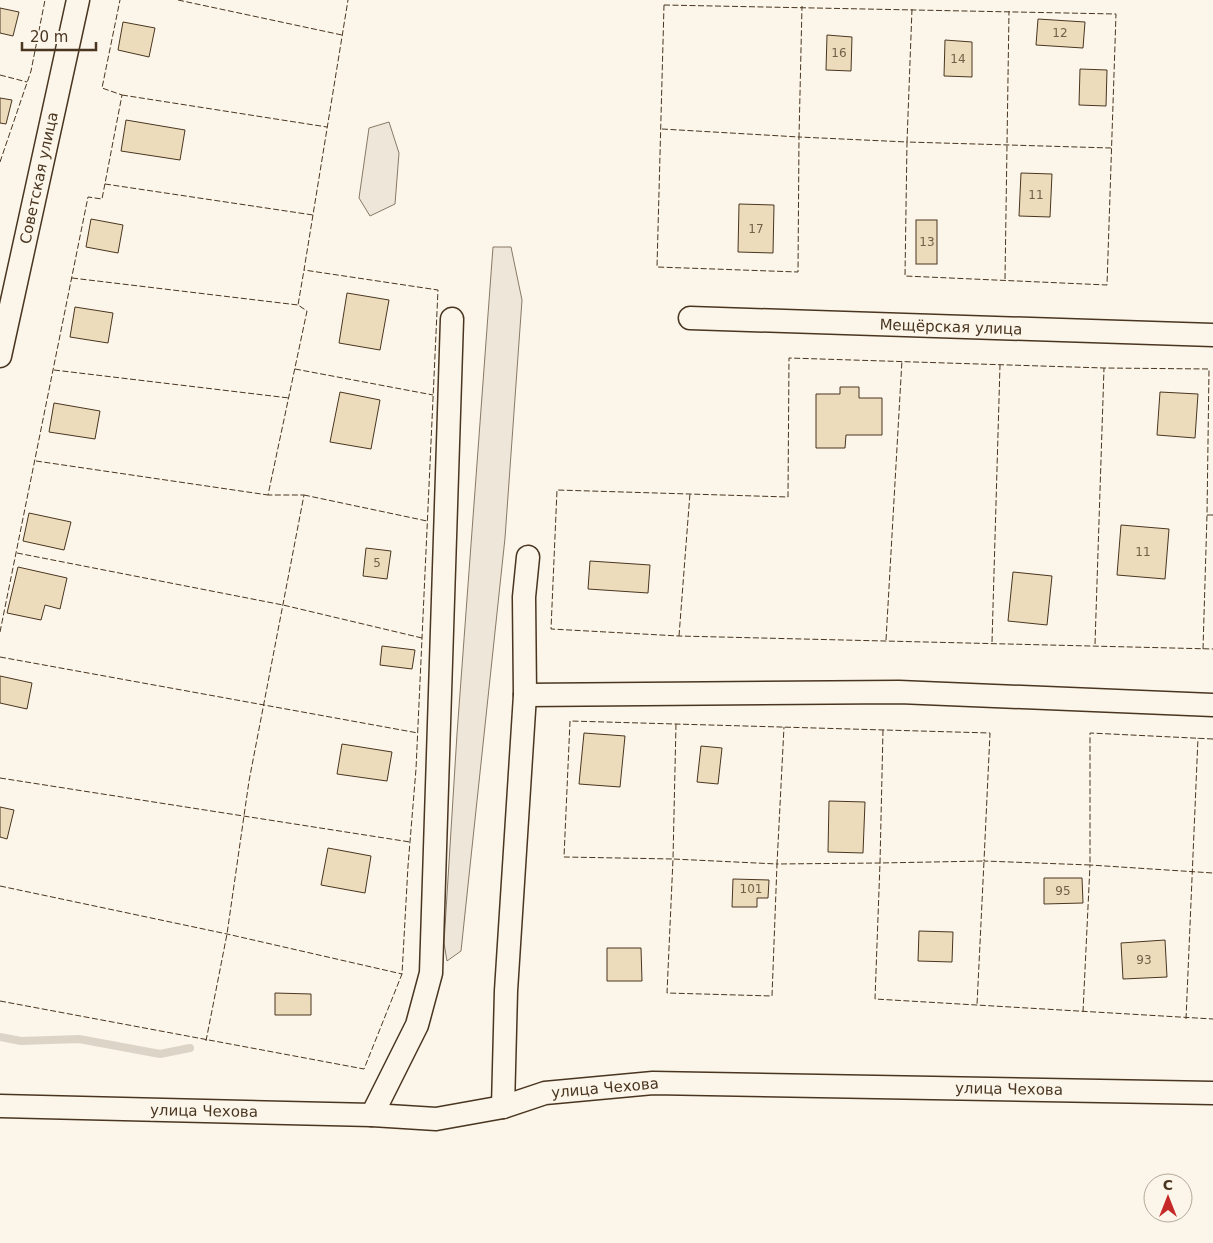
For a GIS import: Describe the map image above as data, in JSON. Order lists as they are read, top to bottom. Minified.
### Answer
{"streets":{"street":["Советская улица","Мещёрская улица","улица Чехова"]},"house_numbers":["12","16","14","11","17","13","11","5","101","95","93"],"scale_bar":"20 m","north":"top"}
